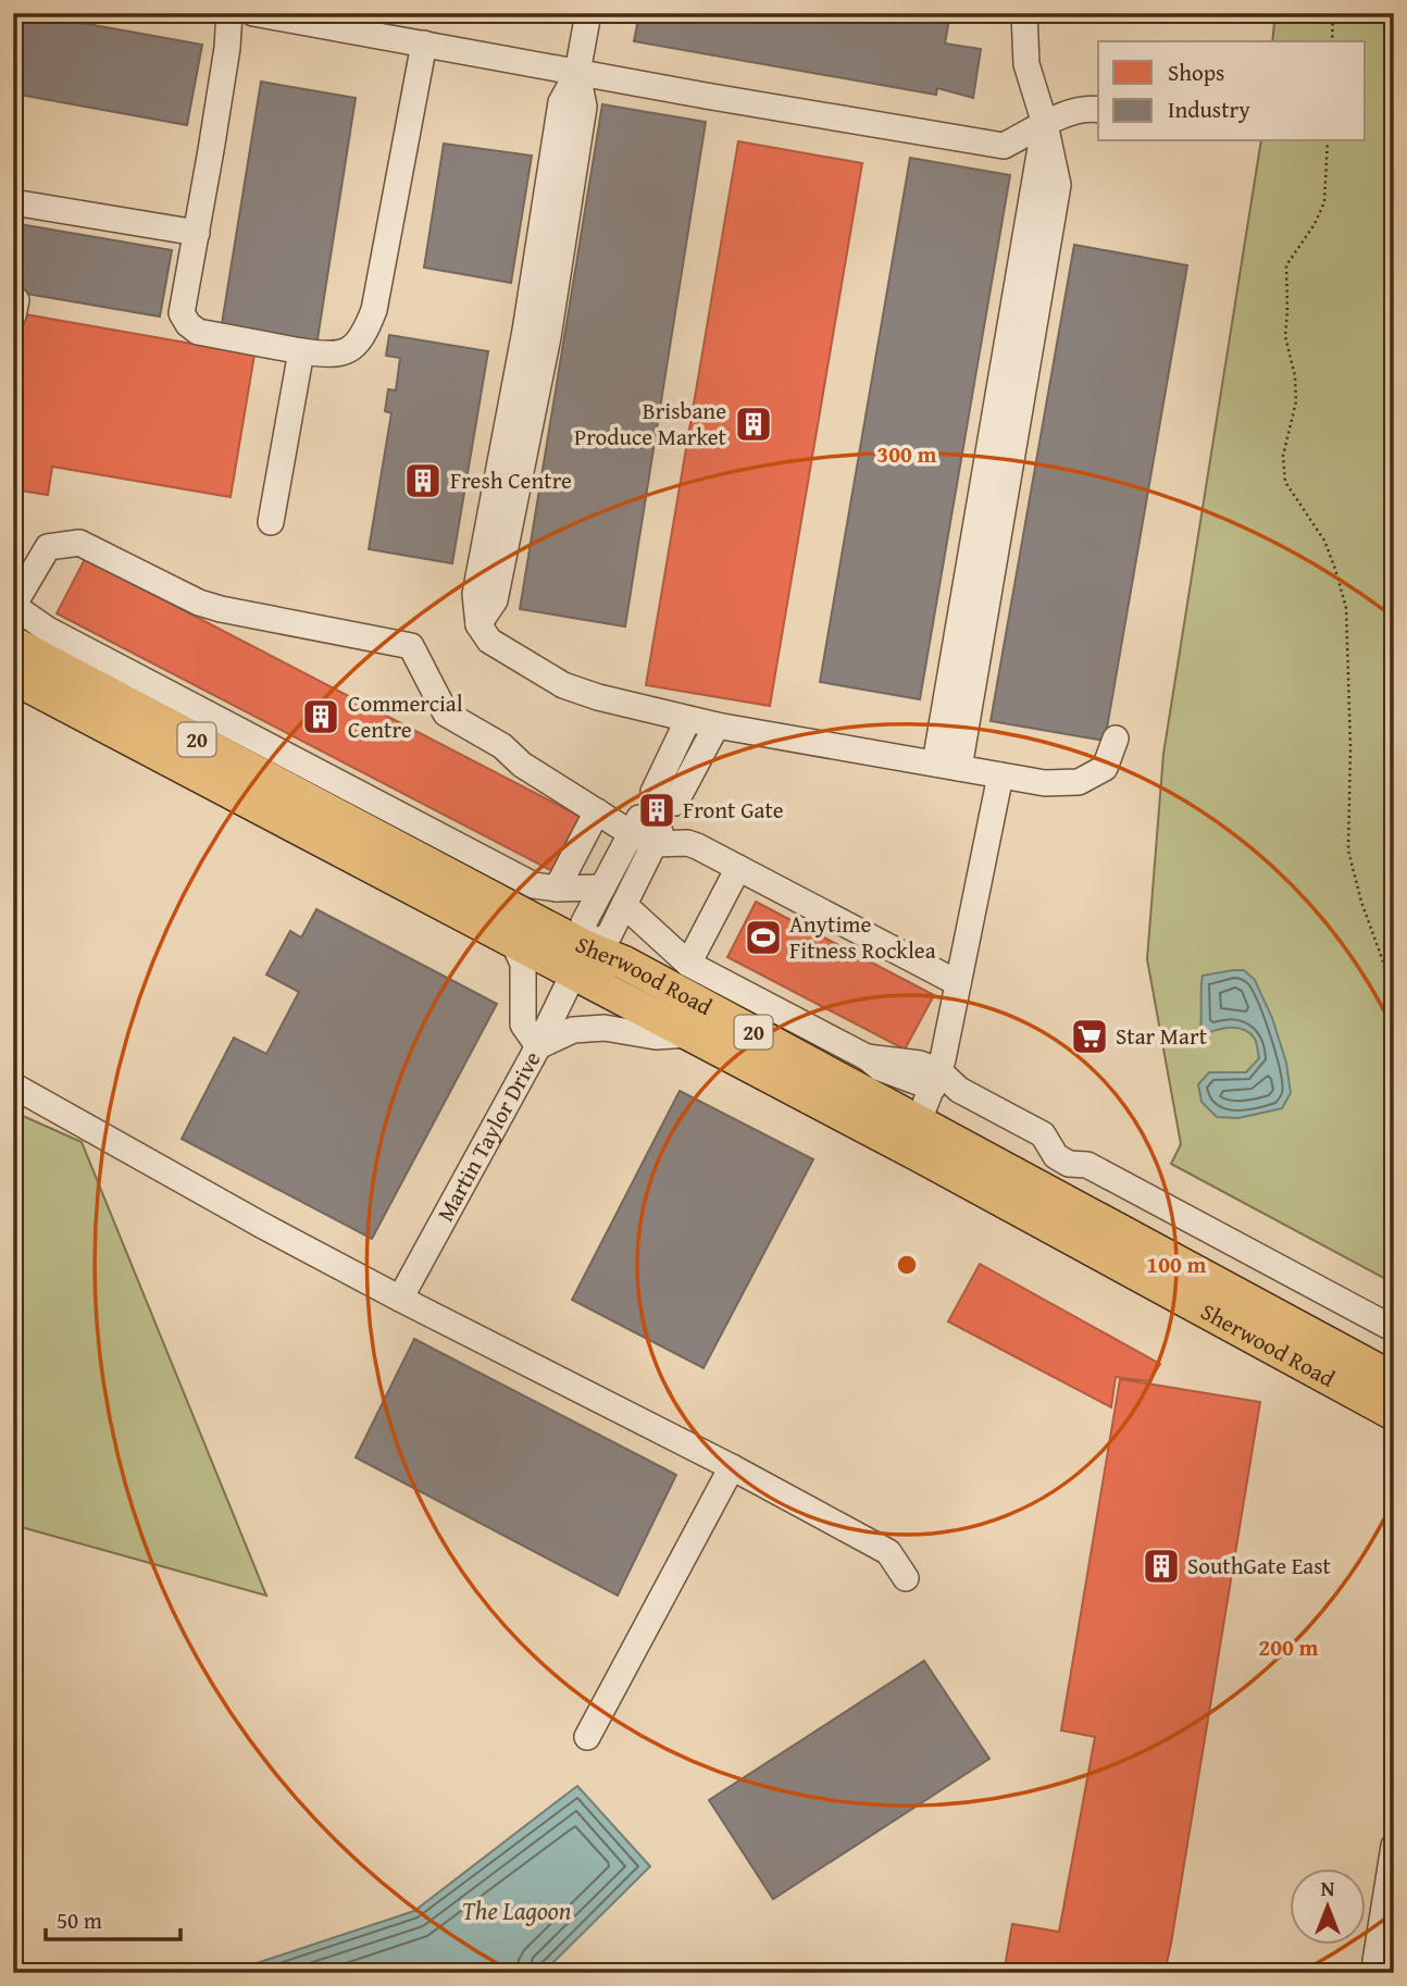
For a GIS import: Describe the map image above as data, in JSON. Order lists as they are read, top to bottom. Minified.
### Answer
{"streets":{"main road":["20","Sherwood Road"],"street":["Martin Taylor Drive"]},"crossings":[["Sherwood Road","Martin Taylor Drive"]],"water":["The Lagoon"],"places":{"building":["Brisbane Produce Market","Fresh Centre","Commercial Centre","Front Gate","SouthGate East"],"sports":["Anytime Fitness Rocklea"],"supermarket":["Star Mart"]},"legend":["Shops","Industry"],"scale_bar":"50 m","north":"top","rings":["300 m","100 m","200 m"]}
